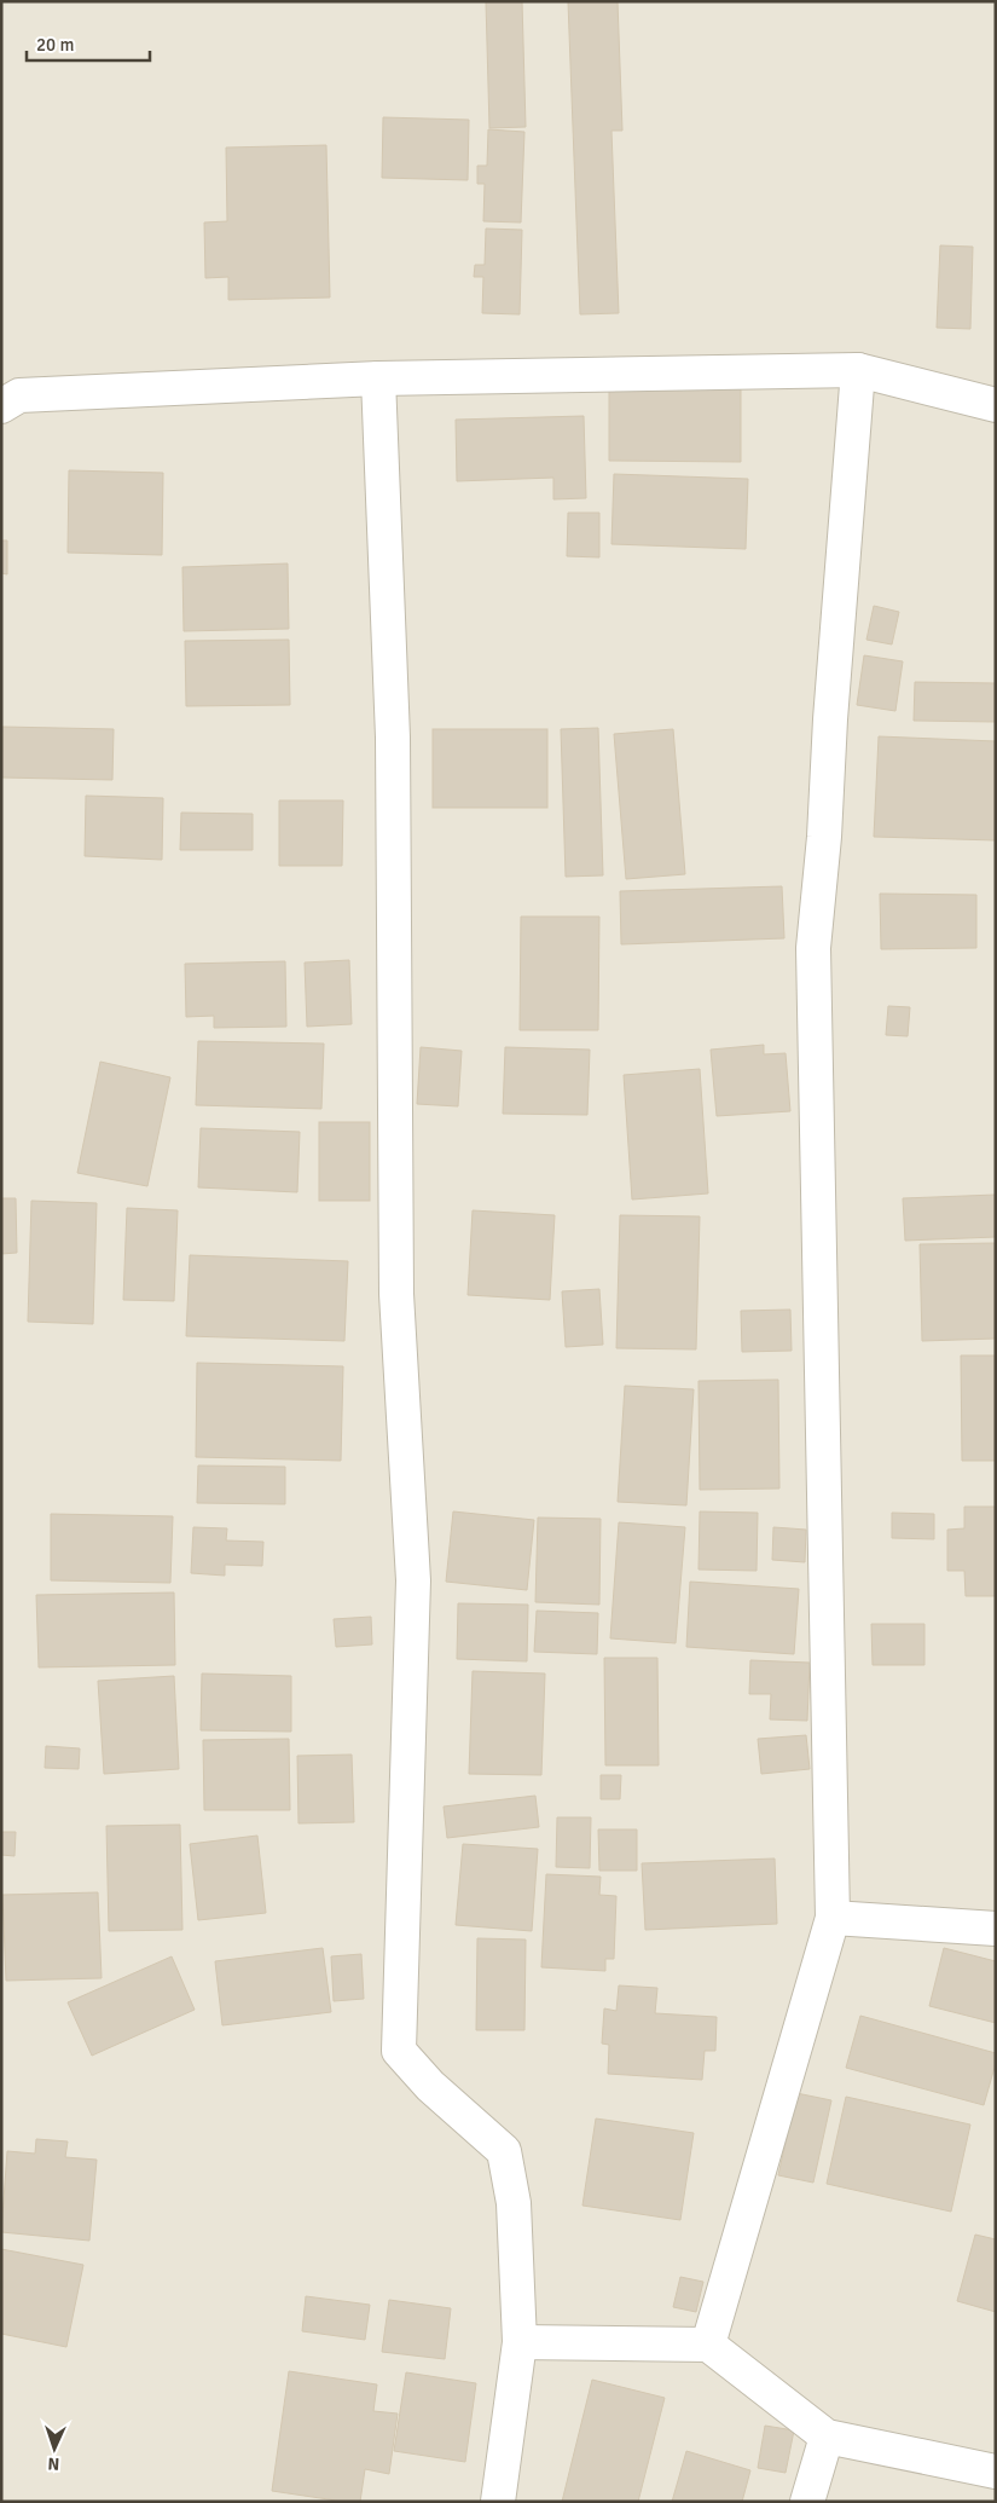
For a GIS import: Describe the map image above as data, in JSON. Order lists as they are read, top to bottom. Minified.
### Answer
{"scale_bar":"20 m","north":"bottom"}
